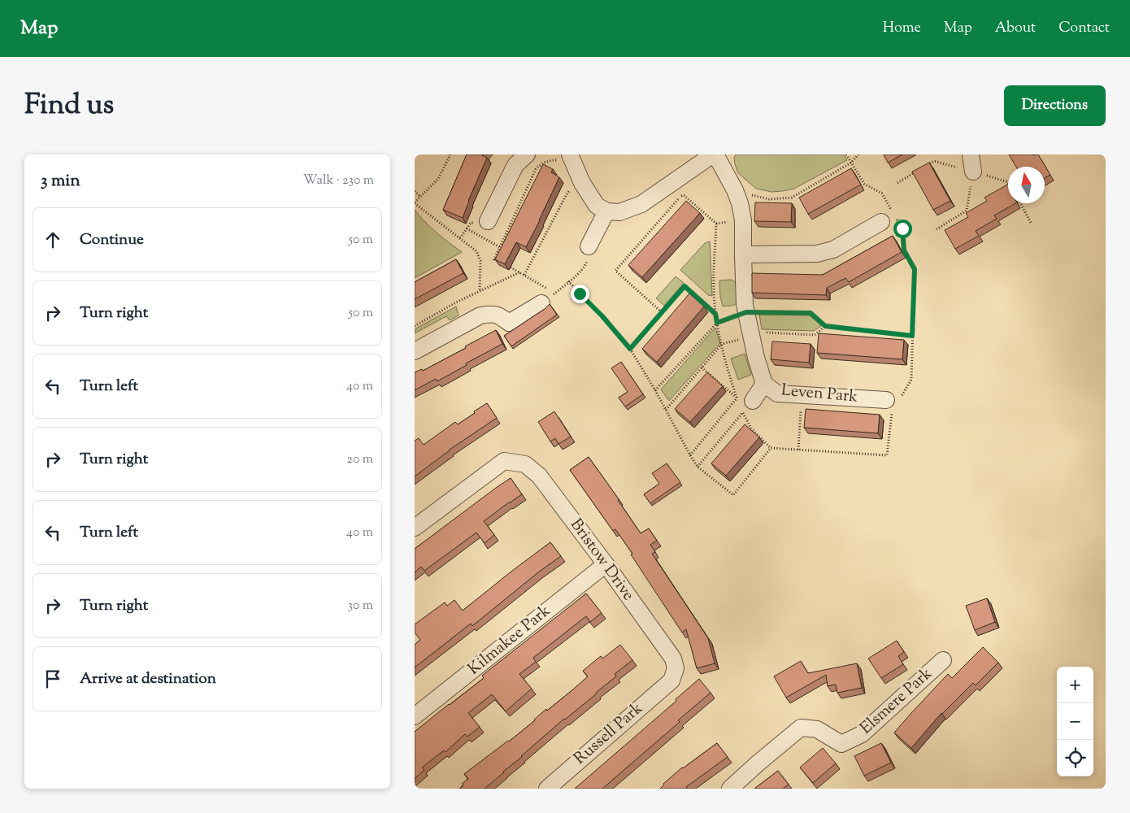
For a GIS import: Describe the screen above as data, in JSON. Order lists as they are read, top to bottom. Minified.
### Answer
{"streets":{"street":["Leven Park","Bristow Drive","Kilmakee Park","Elsmere Park","Russell Park"]},"crossings":[["Bristow Drive","Kilmakee Park"],["Bristow Drive","Russell Park"]],"north":"top","page":{"header":"Map","nav":["Home","Map","About","Contact"],"title":"Find us","buttons":"Directions","heading":["3 min","Walk · 230 m"],"list":[["Continue","50 m"],["Turn right","50 m"],["Turn left","40 m"],["Turn right","20 m"],["Turn left","40 m"],["Turn right","30 m"],"Arrive at destination"],"map_buttons":["+","−"]}}
